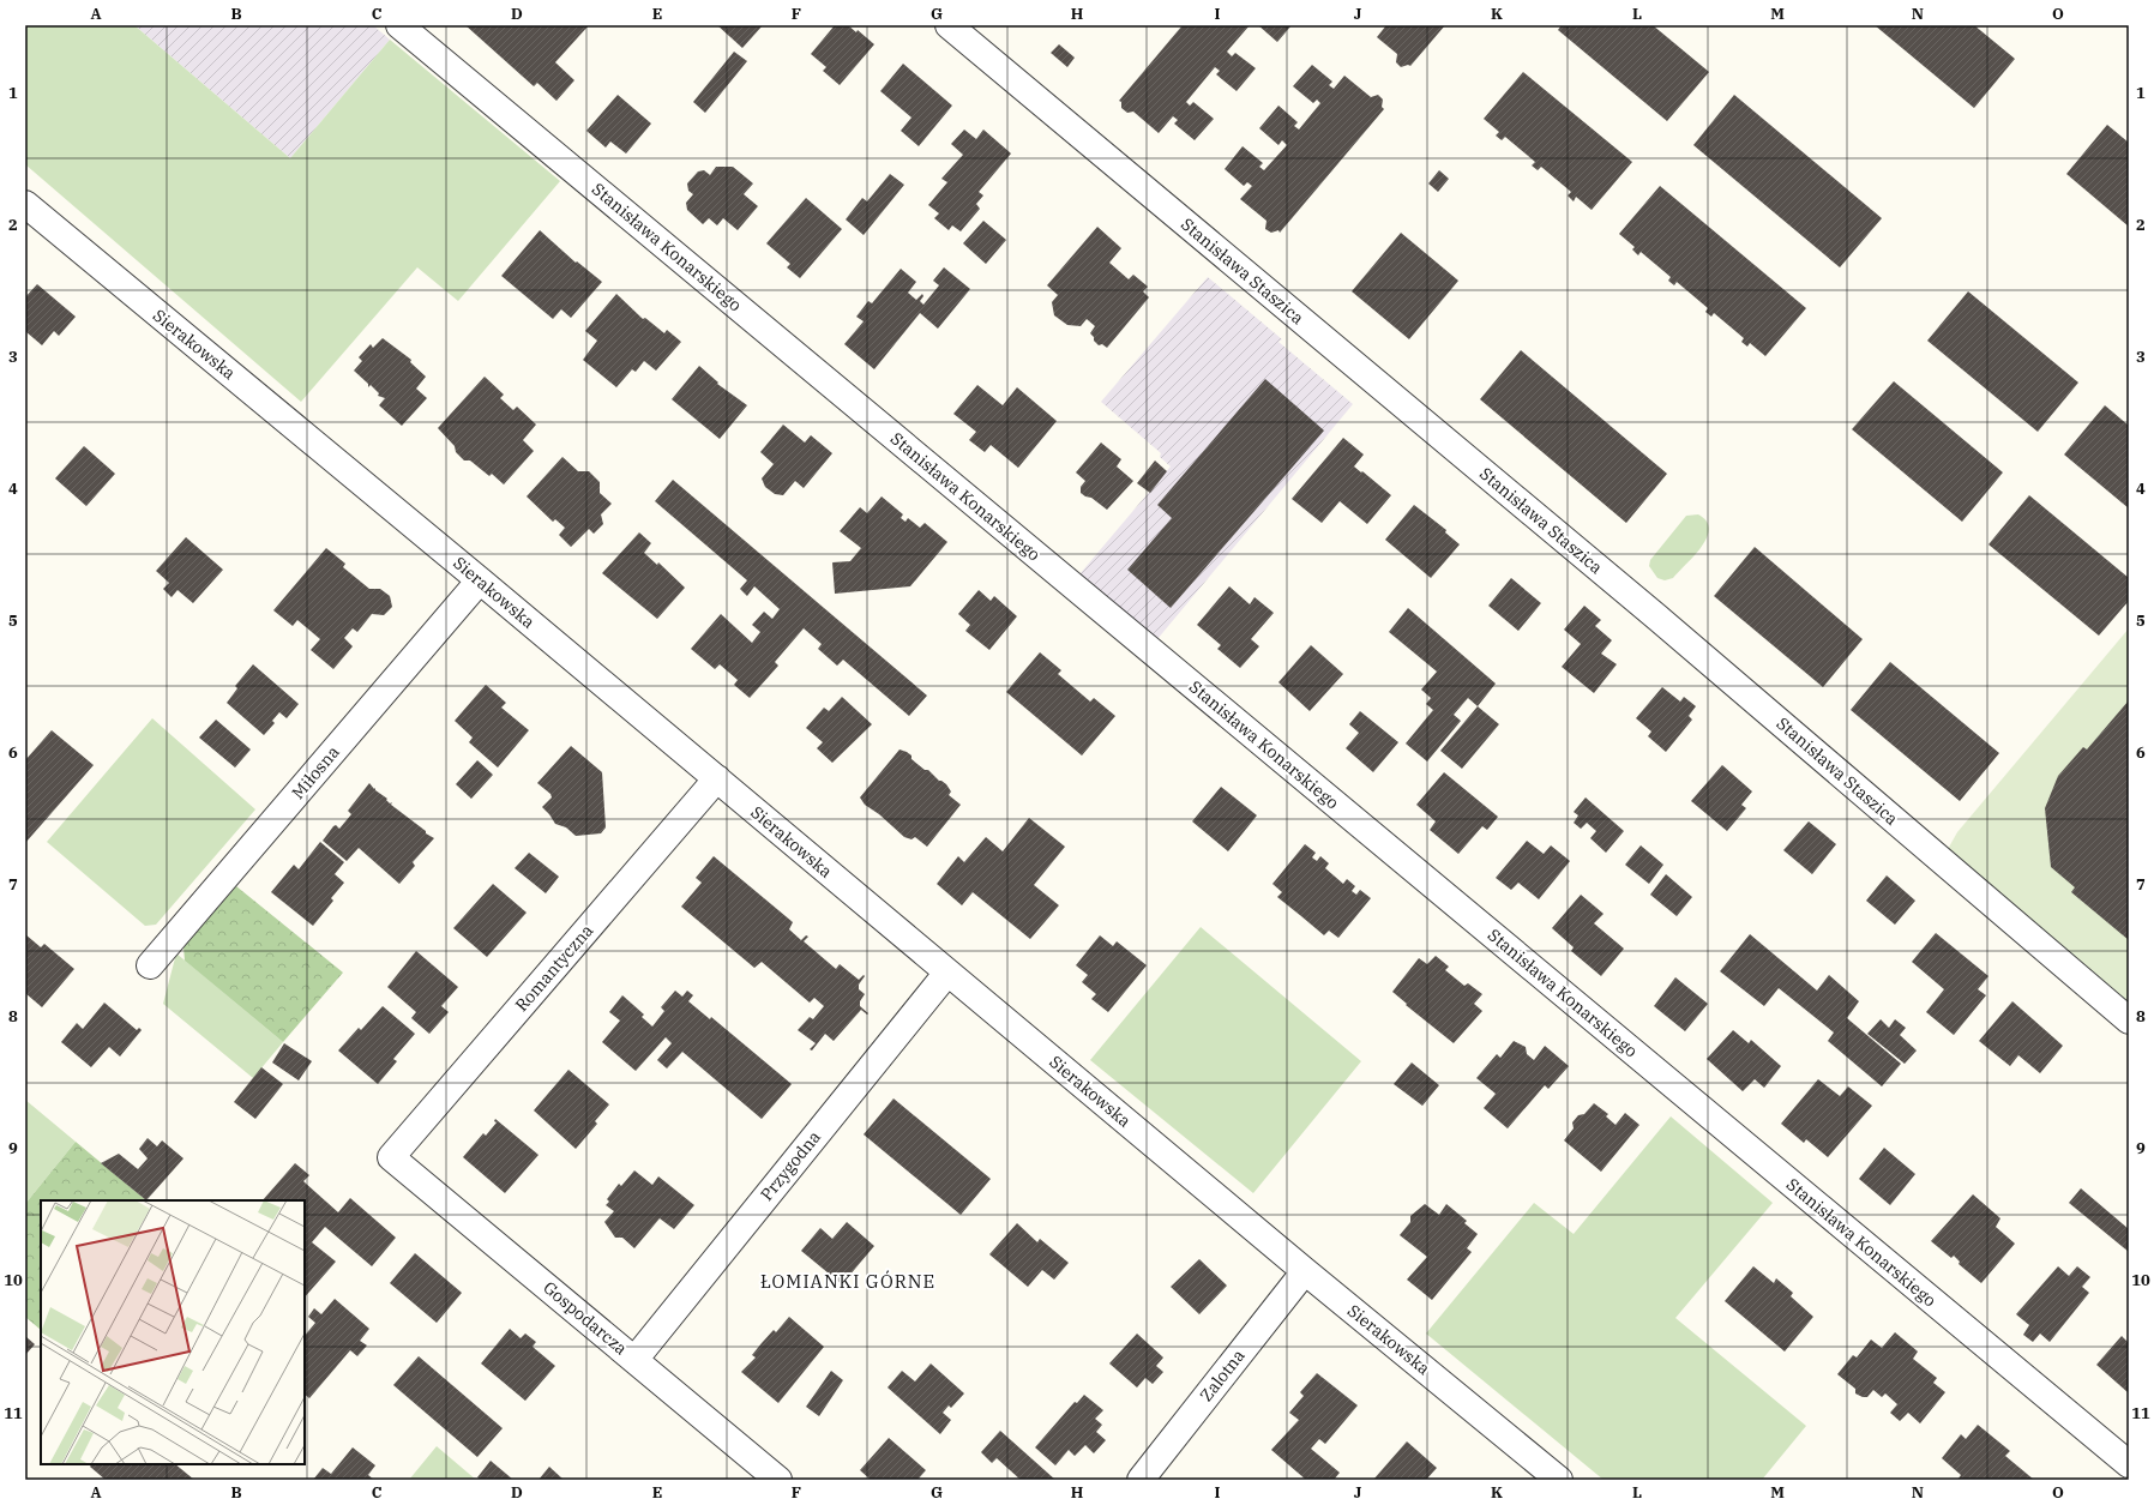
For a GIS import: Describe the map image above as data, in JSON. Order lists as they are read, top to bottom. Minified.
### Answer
{"streets":{"street":["Stanisława Konarskiego","Stanisława Staszica","Sierakowska","Miłosna","Romantyczna","Przygodna","Gospodarcza","Zalotna"]},"crossings":[["Sierakowska","Miłosna"],["Sierakowska","Romantyczna"],["Sierakowska","Przygodna"],["Sierakowska","Zalotna"],["Romantyczna","Gospodarcza"],["Przygodna","Gospodarcza"]],"districts":["ŁOMIANKI GÓRNE"],"grid":{"columns":["A","B","C","D","E","F","G","H","I","J","K","L","M","N","O"],"rows":["1","2","3","4","5","6","7","8","9","10","11"]}}
